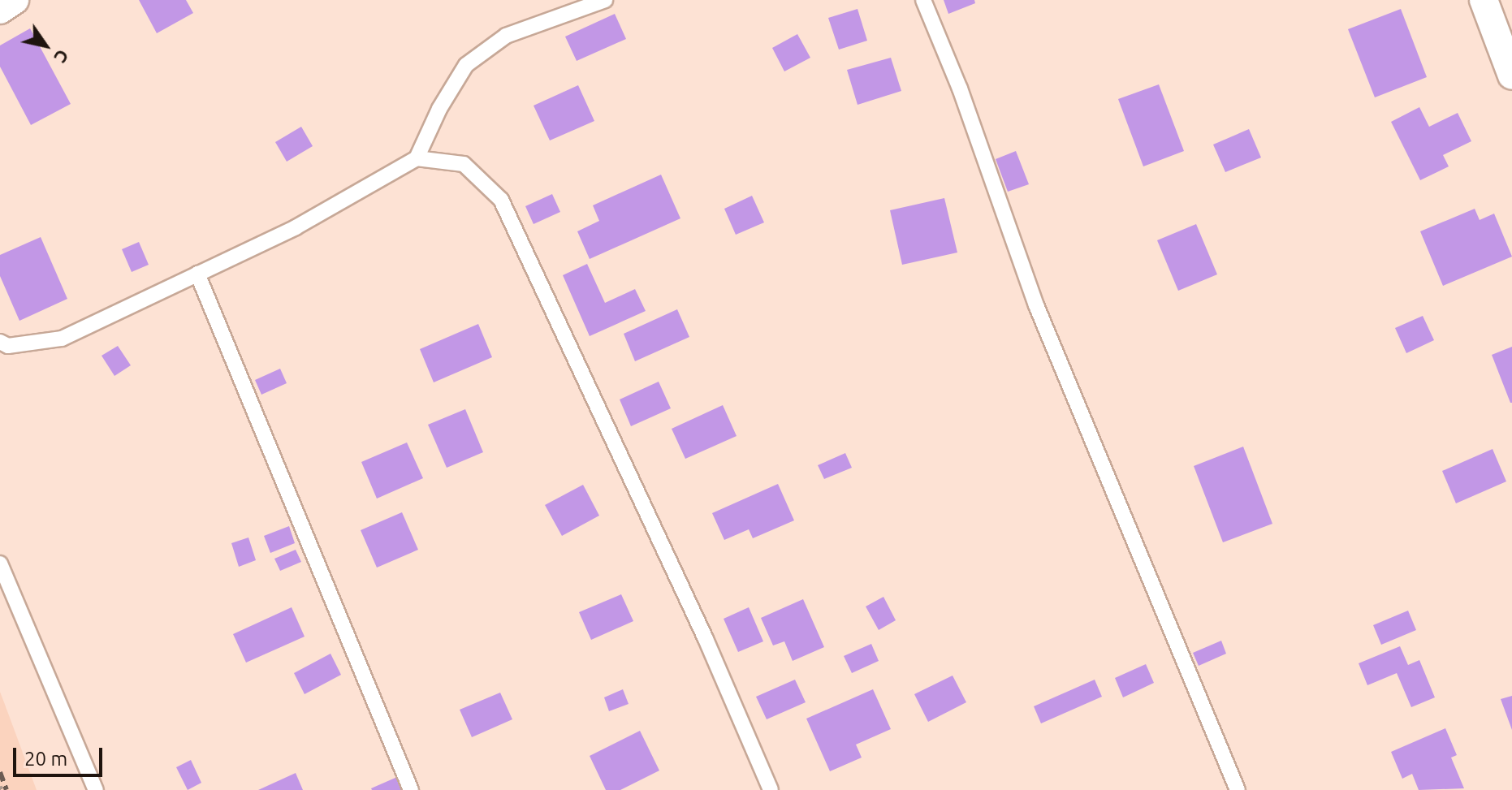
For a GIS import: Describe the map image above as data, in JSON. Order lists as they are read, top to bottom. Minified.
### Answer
{"scale_bar":"20 m","north":"bottom right"}
